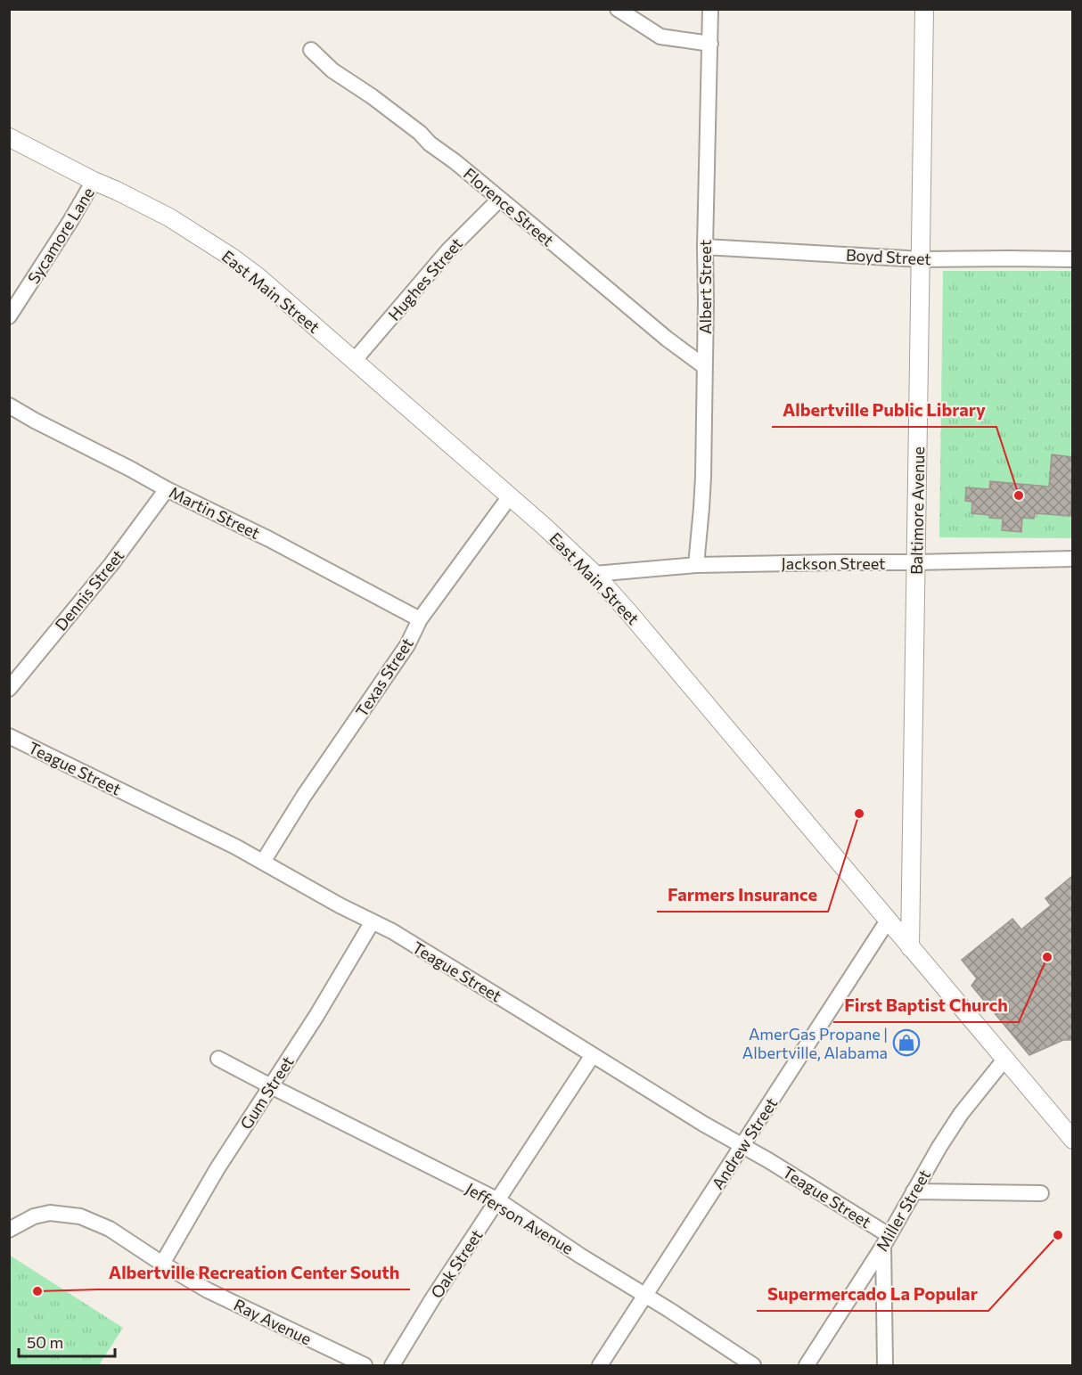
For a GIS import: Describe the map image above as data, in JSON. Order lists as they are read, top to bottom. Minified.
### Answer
{"streets":{"main road":["East Main Street","Baltimore Avenue"],"street":["Florence Street","Sycamore Lane","Boyd Street","Hughes Street","Albert Street","Martin Street","Jackson Street","Dennis Street","Texas Street","Teague Street","Gum Street","Andrew Street","Miller Street","Jefferson Avenue","Oak Street","Ray Avenue"]},"crossings":[["Florence Street","Hughes Street"],["Florence Street","Albert Street"],["Sycamore Lane","East Main Street"],["Boyd Street","Albert Street"],["Boyd Street","Baltimore Avenue"],["Hughes Street","East Main Street"],["Albert Street","Jackson Street"],["East Main Street","Baltimore Avenue"],["East Main Street","Jackson Street"],["East Main Street","Texas Street"],["East Main Street","Andrew Street"],["East Main Street","Miller Street"],["Baltimore Avenue","Jackson Street"],["Martin Street","Dennis Street"],["Martin Street","Texas Street"],["Texas Street","Teague Street"],["Teague Street","Gum Street"],["Teague Street","Andrew Street"],["Teague Street","Miller Street"],["Teague Street","Oak Street"],["Gum Street","Jefferson Avenue"],["Gum Street","Ray Avenue"],["Andrew Street","Jefferson Avenue"],["Jefferson Avenue","Oak Street"]],"places":{"other":["Albertville Public Library","Farmers Insurance","First Baptist Church","Supermercado La Popular","Albertville Recreation Center South"],"shop":["AmerGas Propane | Albertville, Alabama"]},"scale_bar":"50 m"}
